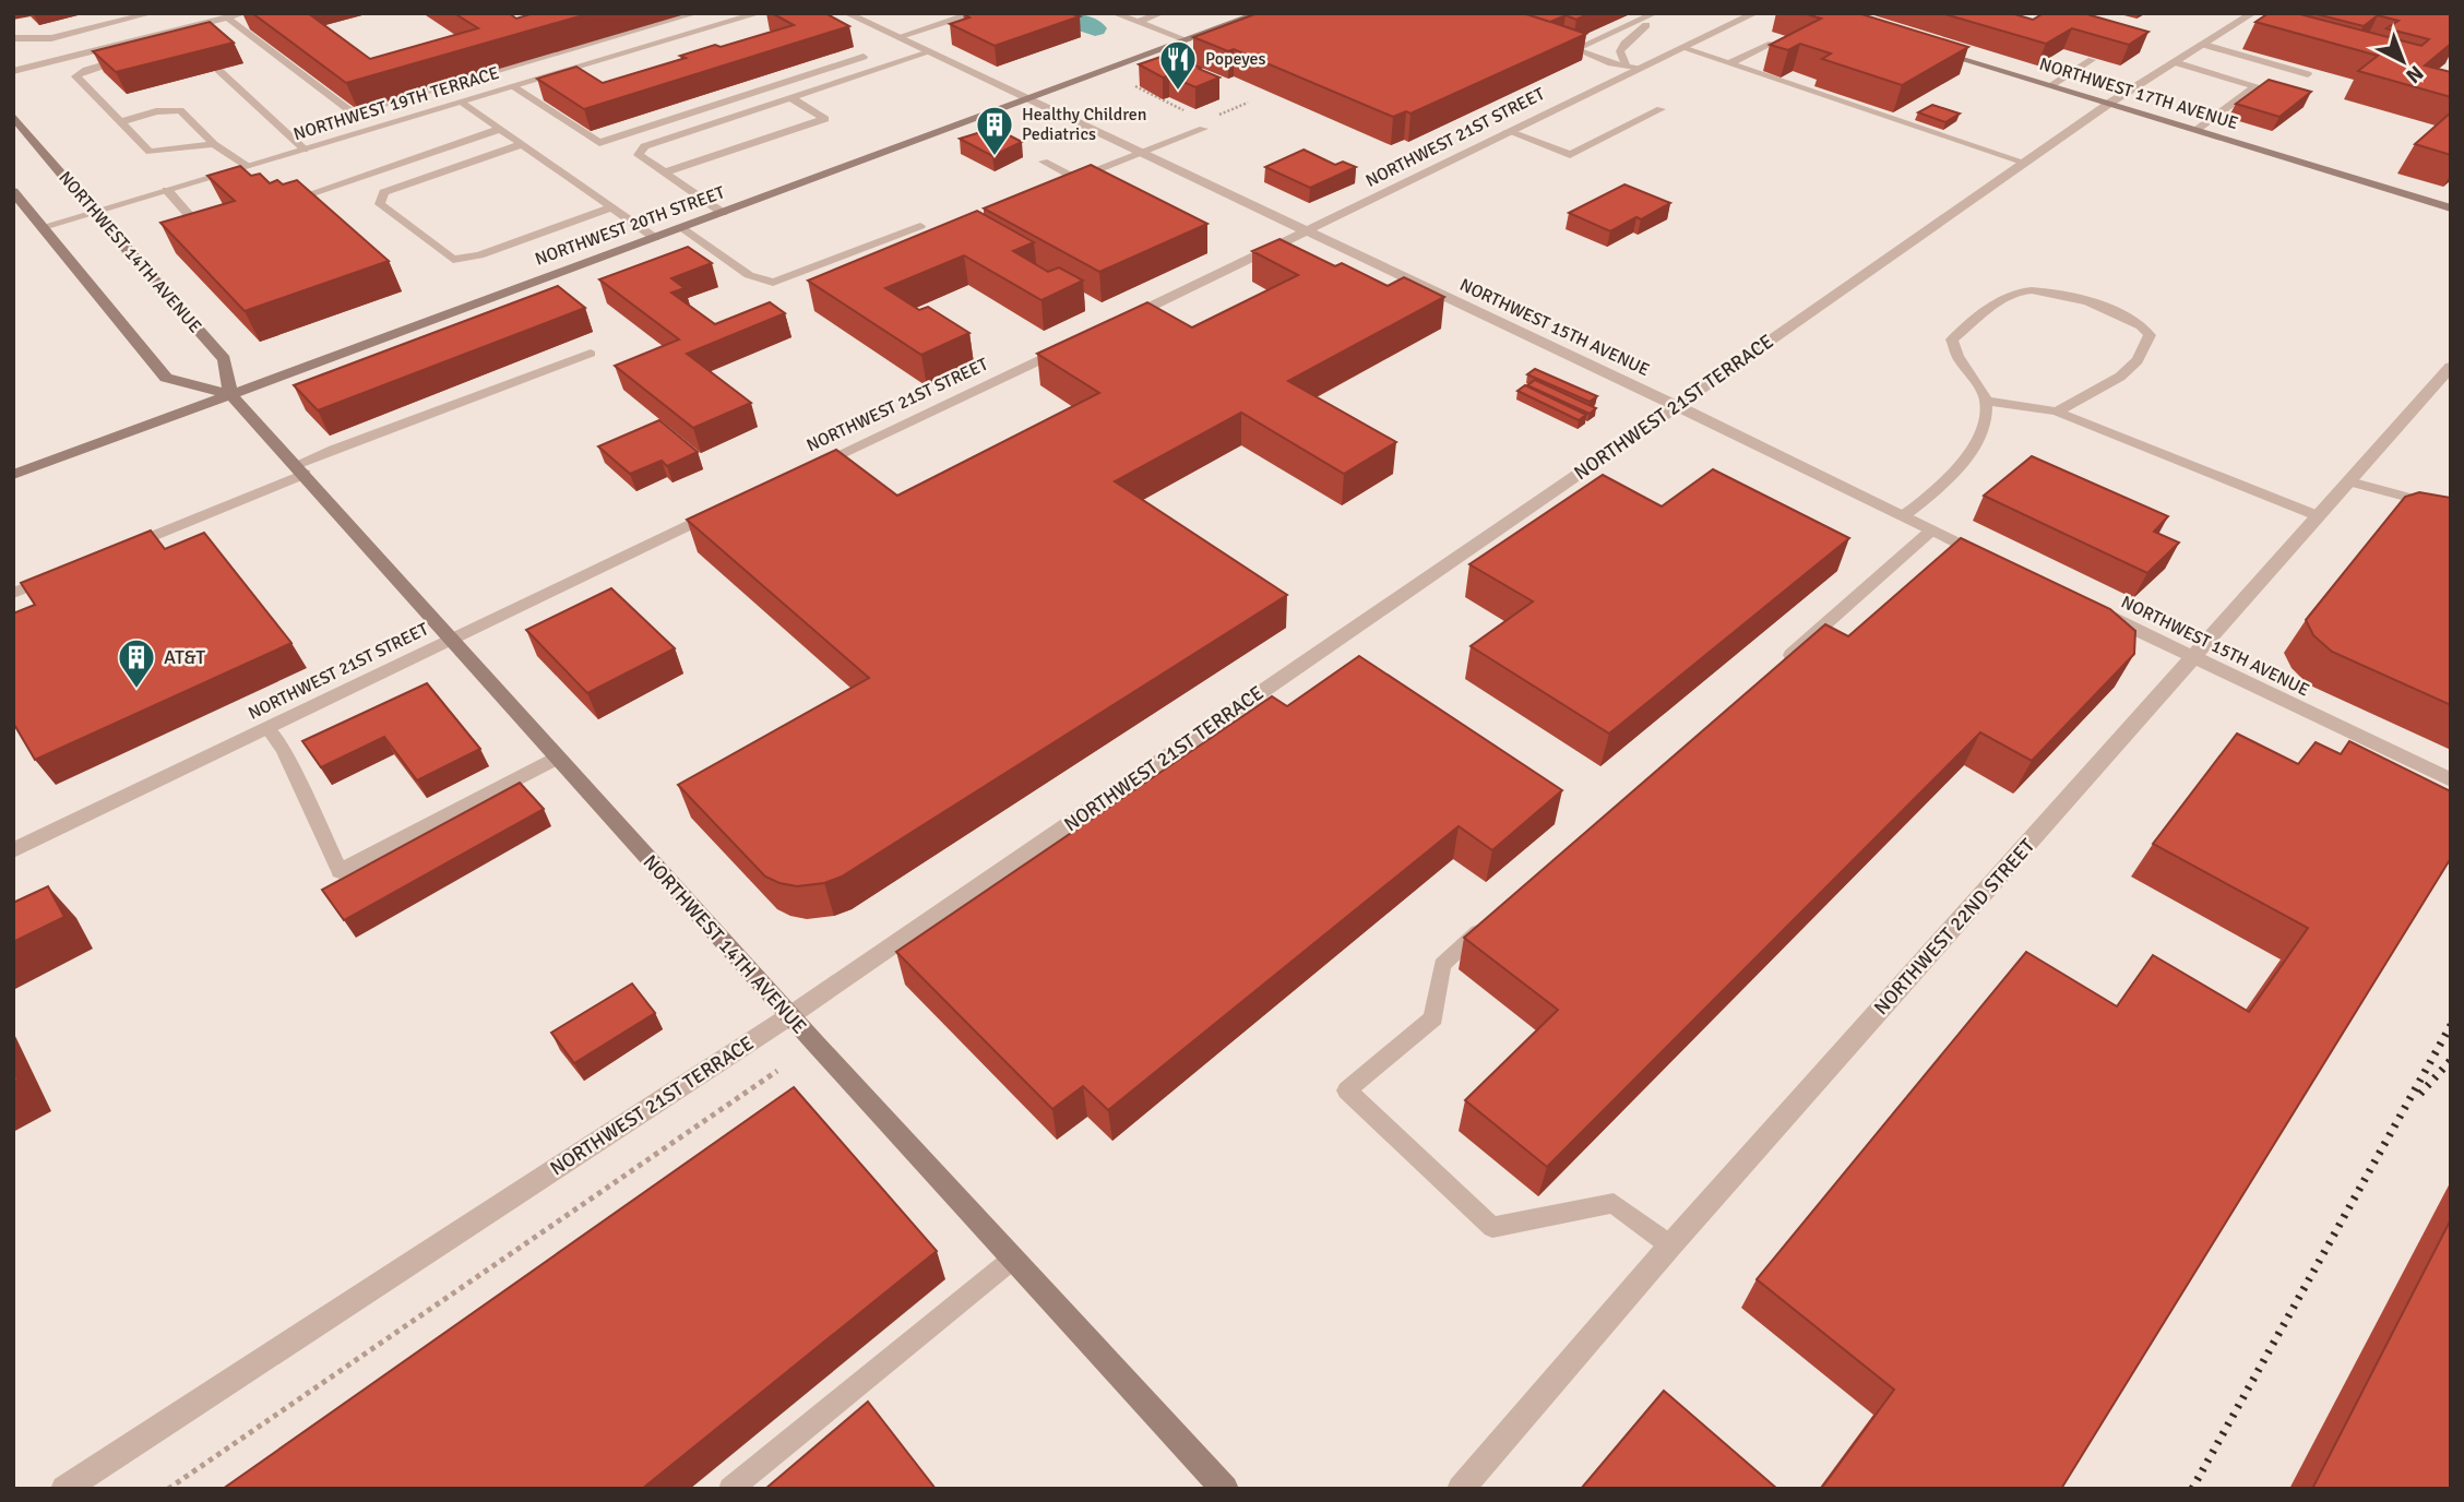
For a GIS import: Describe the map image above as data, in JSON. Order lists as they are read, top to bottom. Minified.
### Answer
{"streets":{"street":["NORTHWEST 17TH AVENUE","NORTHWEST 19TH TERRACE","NORTHWEST 21ST STREET","NORTHWEST 20TH STREET","NORTHWEST 14TH AVENUE","NORTHWEST 15TH AVENUE","NORTHWEST 21ST TERRACE","NORTHWEST 22ND STREET"]},"crossings":[["NORTHWEST 17TH AVENUE","NORTHWEST 21ST TERRACE"],["NORTHWEST 19TH TERRACE","NORTHWEST 14TH AVENUE"],["NORTHWEST 21ST STREET","NORTHWEST 14TH AVENUE"],["NORTHWEST 21ST STREET","NORTHWEST 15TH AVENUE"],["NORTHWEST 20TH STREET","NORTHWEST 14TH AVENUE"],["NORTHWEST 20TH STREET","NORTHWEST 15TH AVENUE"],["NORTHWEST 14TH AVENUE","NORTHWEST 21ST TERRACE"],["NORTHWEST 15TH AVENUE","NORTHWEST 21ST TERRACE"],["NORTHWEST 15TH AVENUE","NORTHWEST 22ND STREET"]],"places":{"restaurant":["Popeyes"],"building":["Healthy Children Pediatrics","AT&T"]},"north":"bottom right"}
